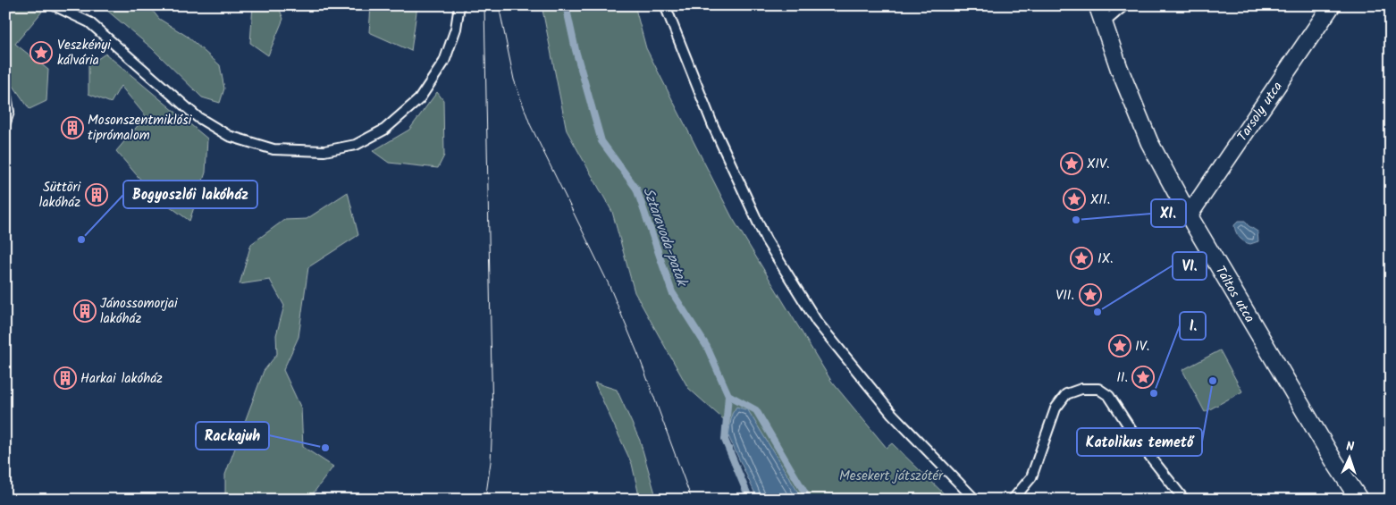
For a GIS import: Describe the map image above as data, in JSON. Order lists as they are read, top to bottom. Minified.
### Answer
{"streets":{"street":["Tarsoly utca","Táltos utca"]},"crossings":[["Tarsoly utca","Táltos utca"]],"water":["Sztaravoda-patak"],"parks":["Mesekert játszótér"],"places":{"place":["Veszkényi kálvária","XIV.","XII.","IX.","VII.","IV.","II."],"building":["Mosonszentmiklósi tiprómalom","Süttöri lakóház","Jánossomorjai lakóház","Harkai lakóház"],"other":["XI.","Bogyoszlói lakóház","VI.","Katolikus temető","I.","Rackajuh"]},"north":"top"}
